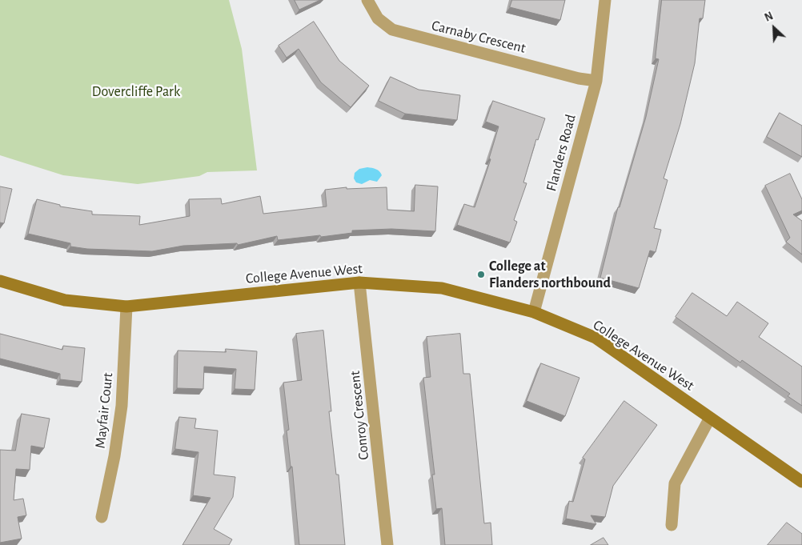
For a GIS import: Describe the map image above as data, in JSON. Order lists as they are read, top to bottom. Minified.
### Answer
{"streets":{"street":["Carnaby Crescent","Flanders Road","College Avenue West","Mayfair Court","Conroy Crescent"]},"crossings":[["Carnaby Crescent","Flanders Road"],["Flanders Road","College Avenue West"],["College Avenue West","Mayfair Court"],["College Avenue West","Conroy Crescent"]],"parks":["Dovercliffe Park"],"places":["College at Flanders northbound"],"north":"top left"}
